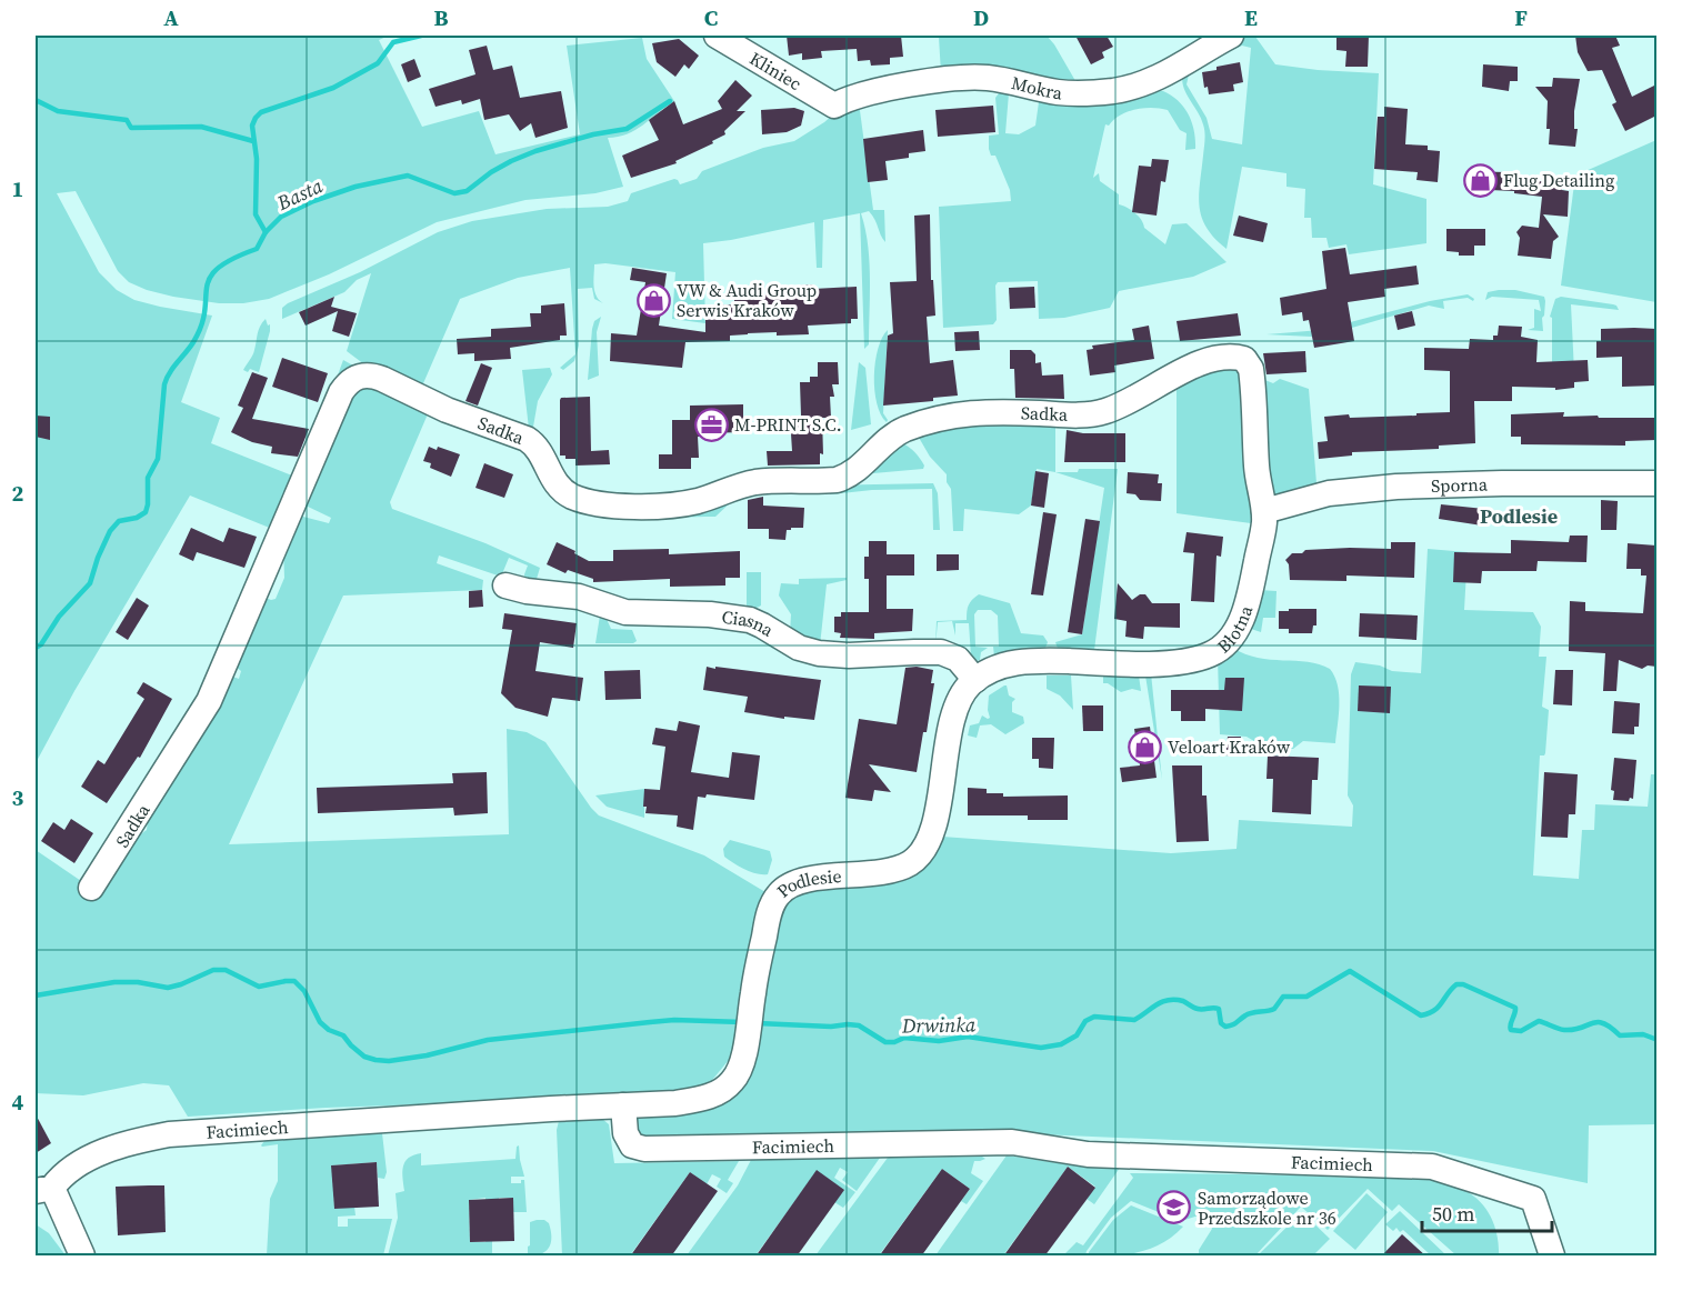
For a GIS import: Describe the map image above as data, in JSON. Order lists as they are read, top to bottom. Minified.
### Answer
{"streets":{"street":["Kliniec","Mokra","Sadka","Sporna","Ciasna","Błotna","Podlesie","Facimiech"]},"crossings":[["Kliniec","Mokra"],["Sadka","Błotna"],["Sporna","Błotna"],["Ciasna","Błotna"],["Ciasna","Podlesie"],["Błotna","Podlesie"],["Podlesie","Facimiech"]],"districts":["Podlesie"],"water":["Basta","Drwinka"],"places":{"shop":["Flug Detailing","VW & Audi Group Serwis Kraków","Veloart Kraków"],"office":["M-PRINT S.C."],"school or university":["Samorządowe Przedszkole nr 36"]},"scale_bar":"50 m","grid":{"columns":["A","B","C","D","E","F"],"rows":["1","2","3","4"]}}
